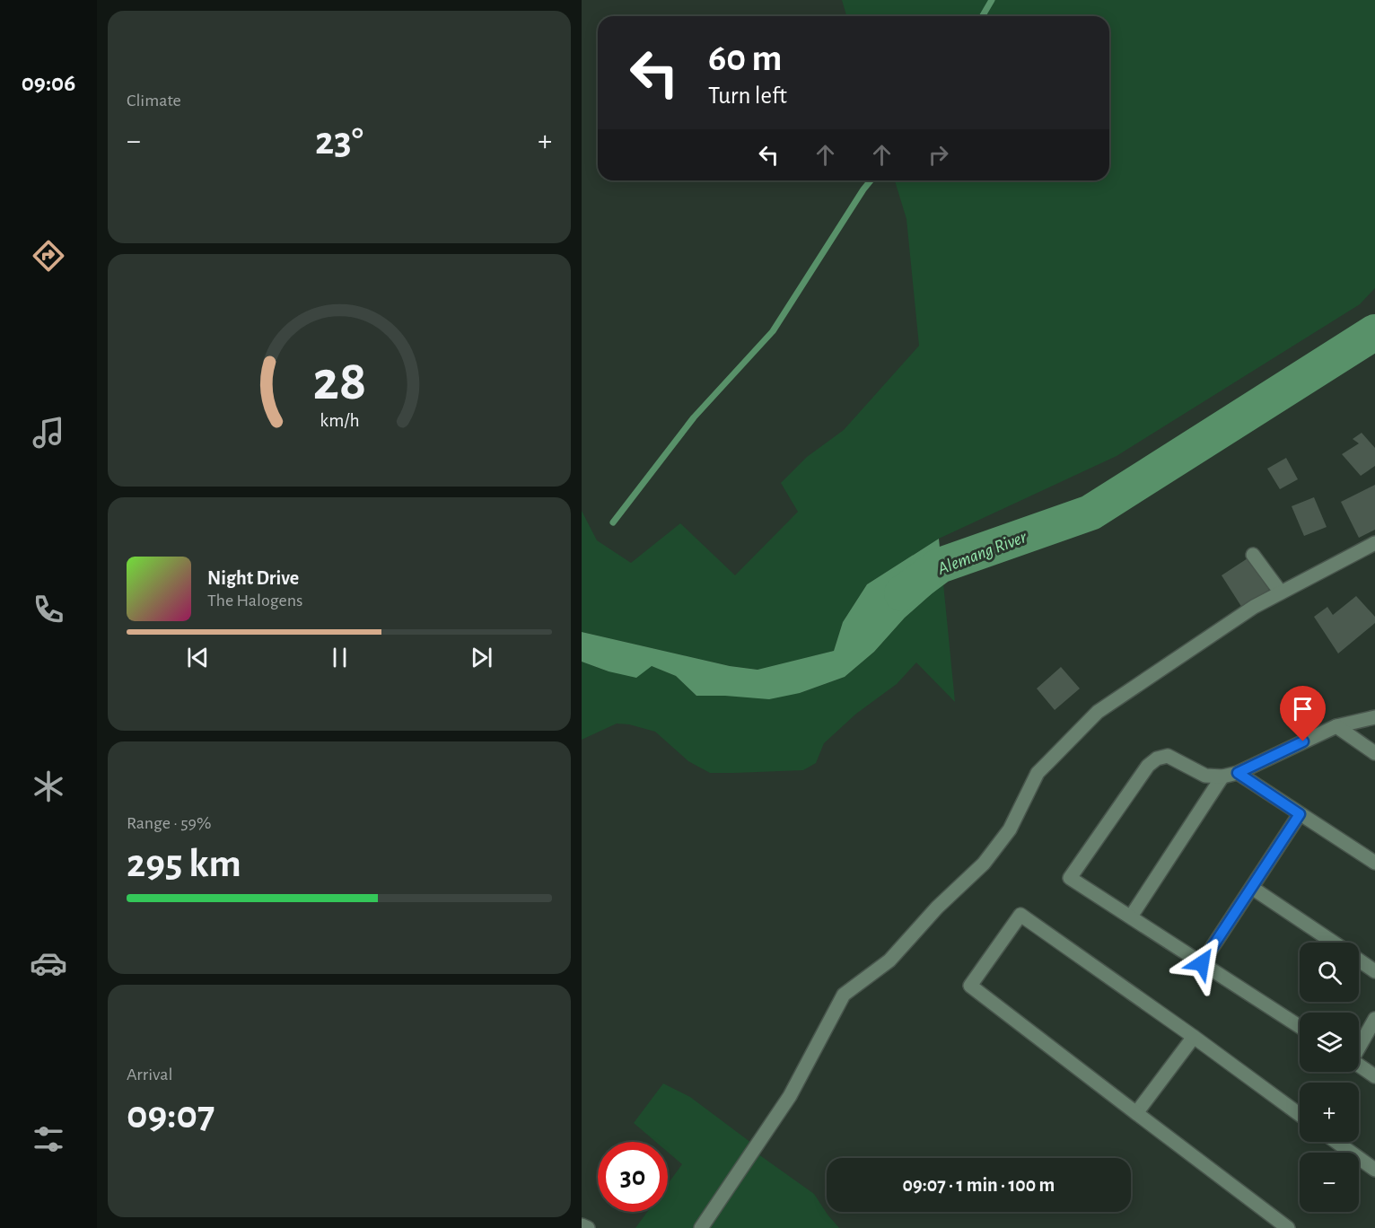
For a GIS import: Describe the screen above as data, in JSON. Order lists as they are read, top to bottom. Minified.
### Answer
{"water":["Alemang River"],"page":{"tabs":"09:06","tile":["Climate",["Range · 59%","295 km"],["Arrival","09:07"]],"turn":["60 m","Turn left"],"heat":["−","23°","+"],"song":["Night Drive","The Halogens"],"map_buttons":["+","−"],"limit":"30","trip":"09:07 · 1 min · 100 m","gauge":["28","km/h"]}}
